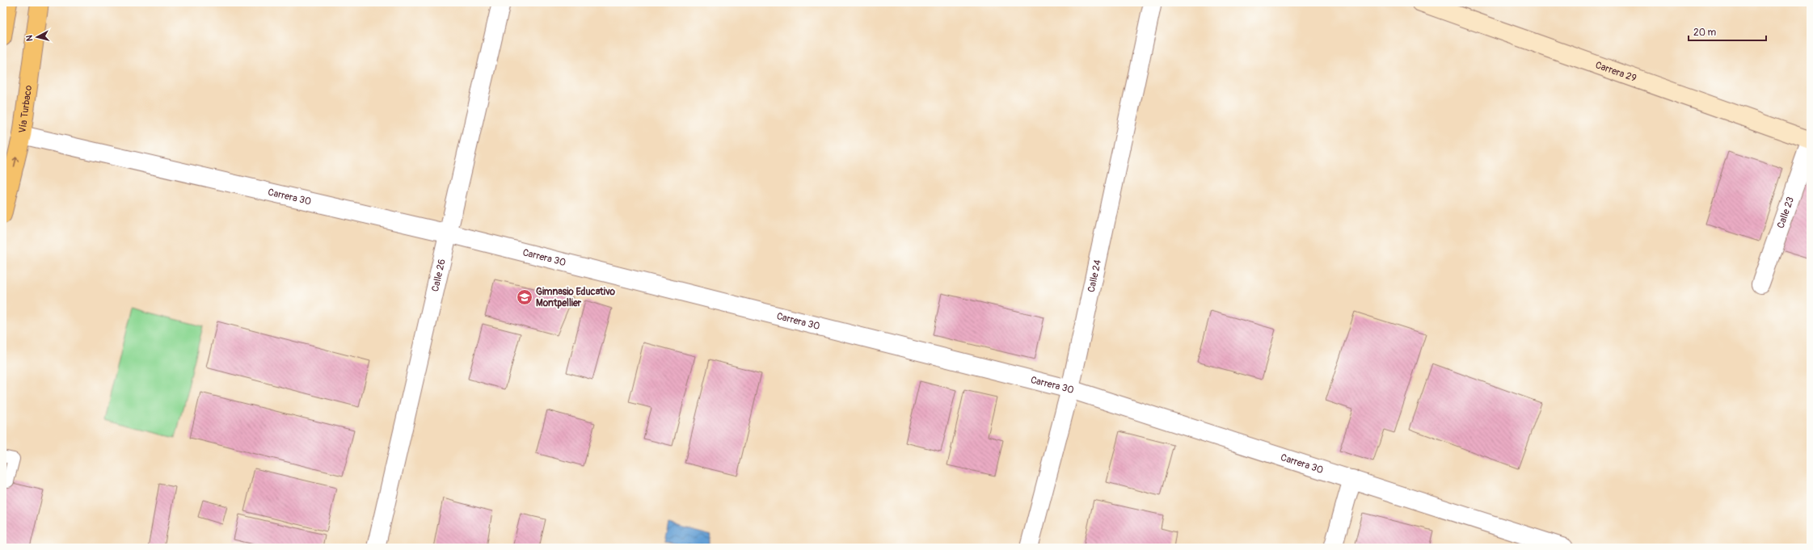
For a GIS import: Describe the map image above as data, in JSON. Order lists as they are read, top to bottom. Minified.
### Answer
{"streets":{"highway":["Vía Turbaco"],"street":["Carrera 29","Carrera 30","Calle 23","Calle 26","Calle 24"]},"crossings":[["Carrera 29","Calle 23"],["Vía Turbaco","Carrera 30"],["Carrera 30","Calle 26"],["Carrera 30","Calle 24"]],"one_way":["Vía Turbaco"],"places":{"school or university":["Gimnasio Educativo Montpellier"]},"scale_bar":"20 m","north":"left"}
